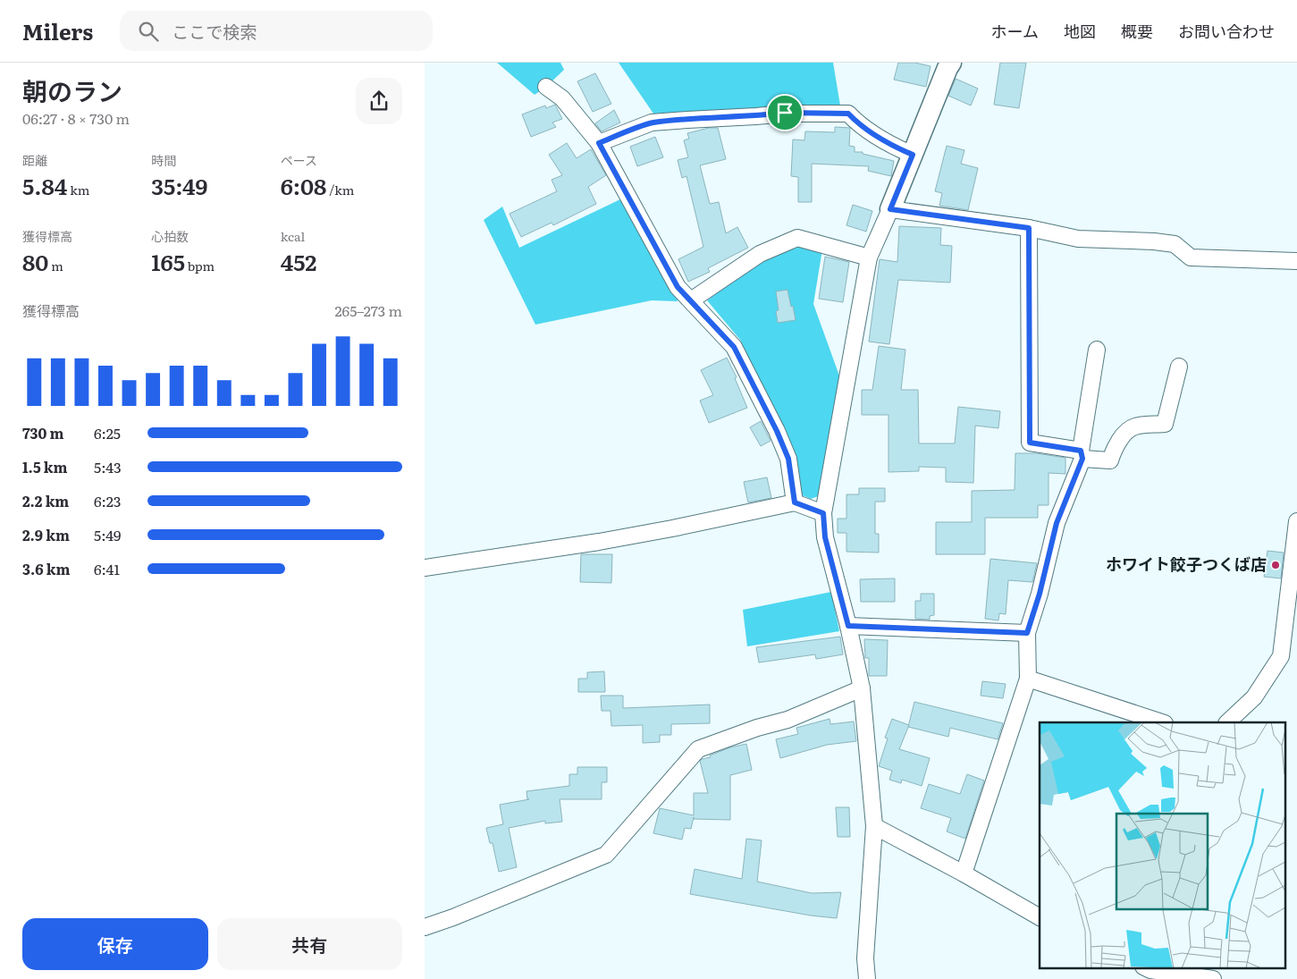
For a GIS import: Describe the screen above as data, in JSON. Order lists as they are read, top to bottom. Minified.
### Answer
{"places":["ホワイト餃子つくば店"],"page":{"header":"Milers","search":"ここで検索","nav":["ホーム","地図","概要","お問い合わせ"],"heading":["朝のラン","06:27 · 8 × 730 m"],"stats":[["距離","5.84 km"],["時間","35:49"],["ペース","6:08 /km"],["獲得標高","80 m"],["心拍数","165 bpm"],["kcal","452"]],"chart":["獲得標高","265–273 m"],"list":[{"name":"730 m","note":"6:25"},{"name":"1.5 km","note":"5:43"},{"name":"2.2 km","note":"6:23"},{"name":"2.9 km","note":"5:49"},{"name":"3.6 km","note":"6:41"}],"buttons":["保存","共有"]}}
